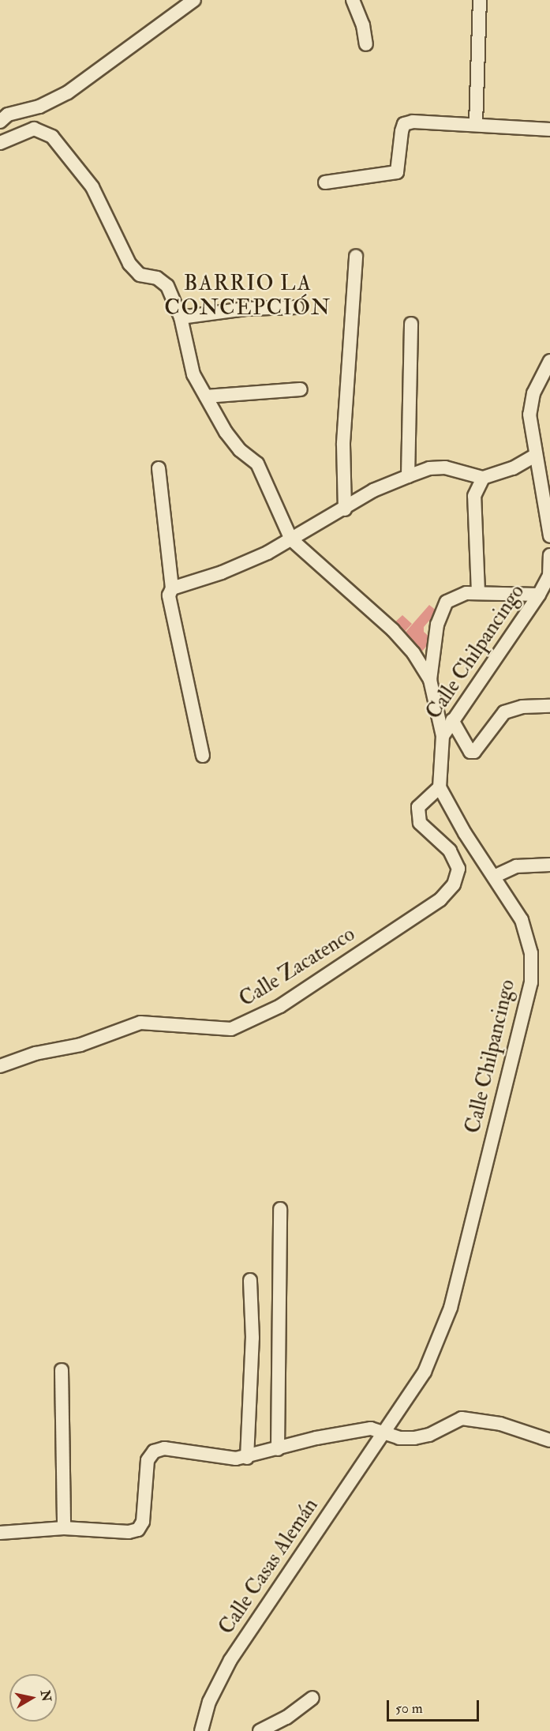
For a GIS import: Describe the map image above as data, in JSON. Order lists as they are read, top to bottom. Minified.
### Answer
{"streets":{"street":["Calle Chilpancingo","Calle Zacatenco","Calle Casas Alemán"]},"crossings":[["Calle Chilpancingo","Calle Zacatenco"],["Calle Chilpancingo","Calle Casas Alemán"]],"districts":["BARRIO LA CONCEPCIÓN"],"scale_bar":"50 m","north":"right"}
